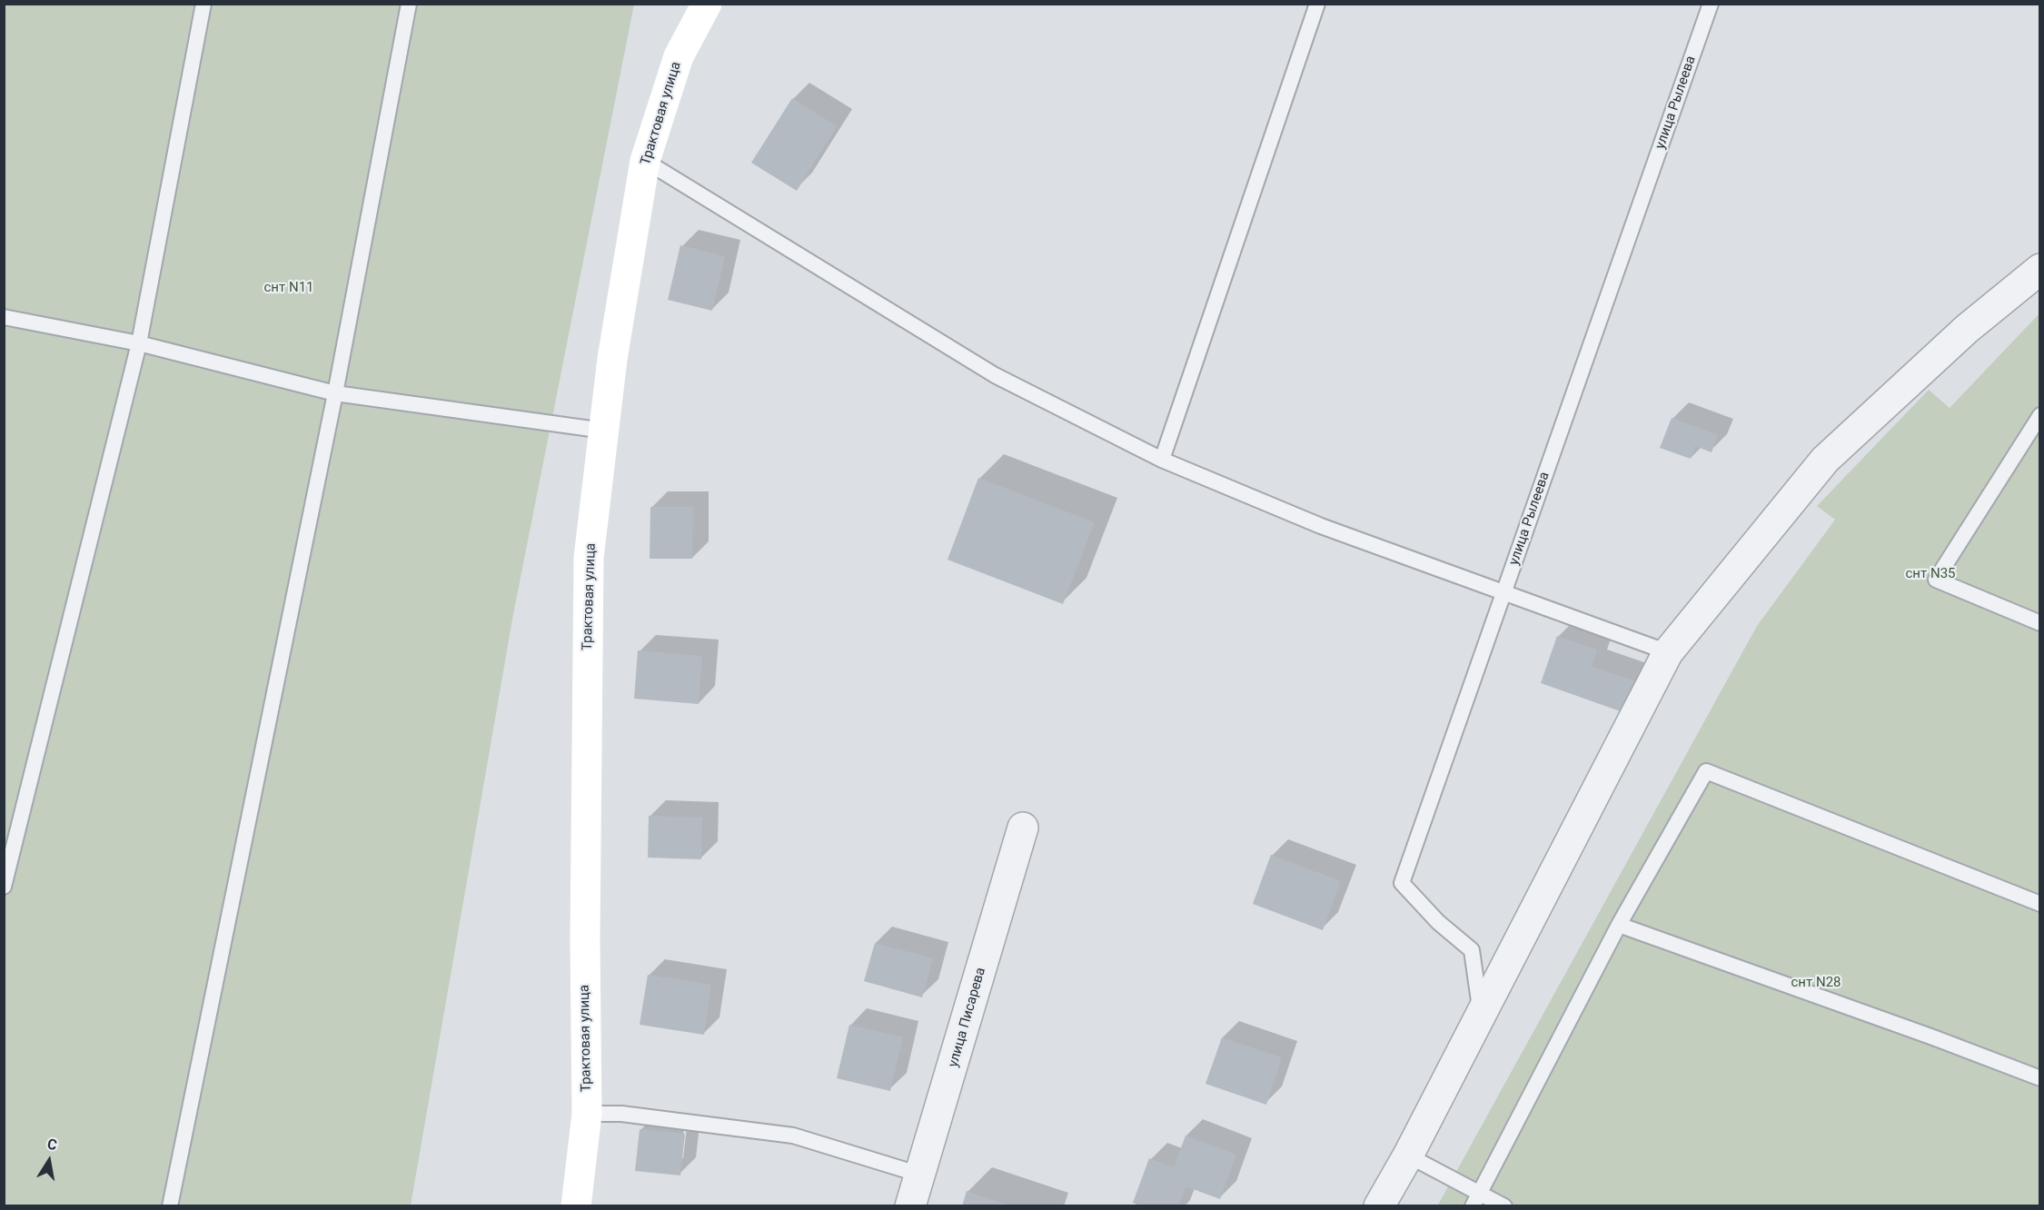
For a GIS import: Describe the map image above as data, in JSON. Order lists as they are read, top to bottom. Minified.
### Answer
{"streets":{"street":["Трактовая улица","улица Писарева"],"lane":["улица Рылеева"]},"parks":["снт N11","снт N35","снт N28"],"north":"top"}
